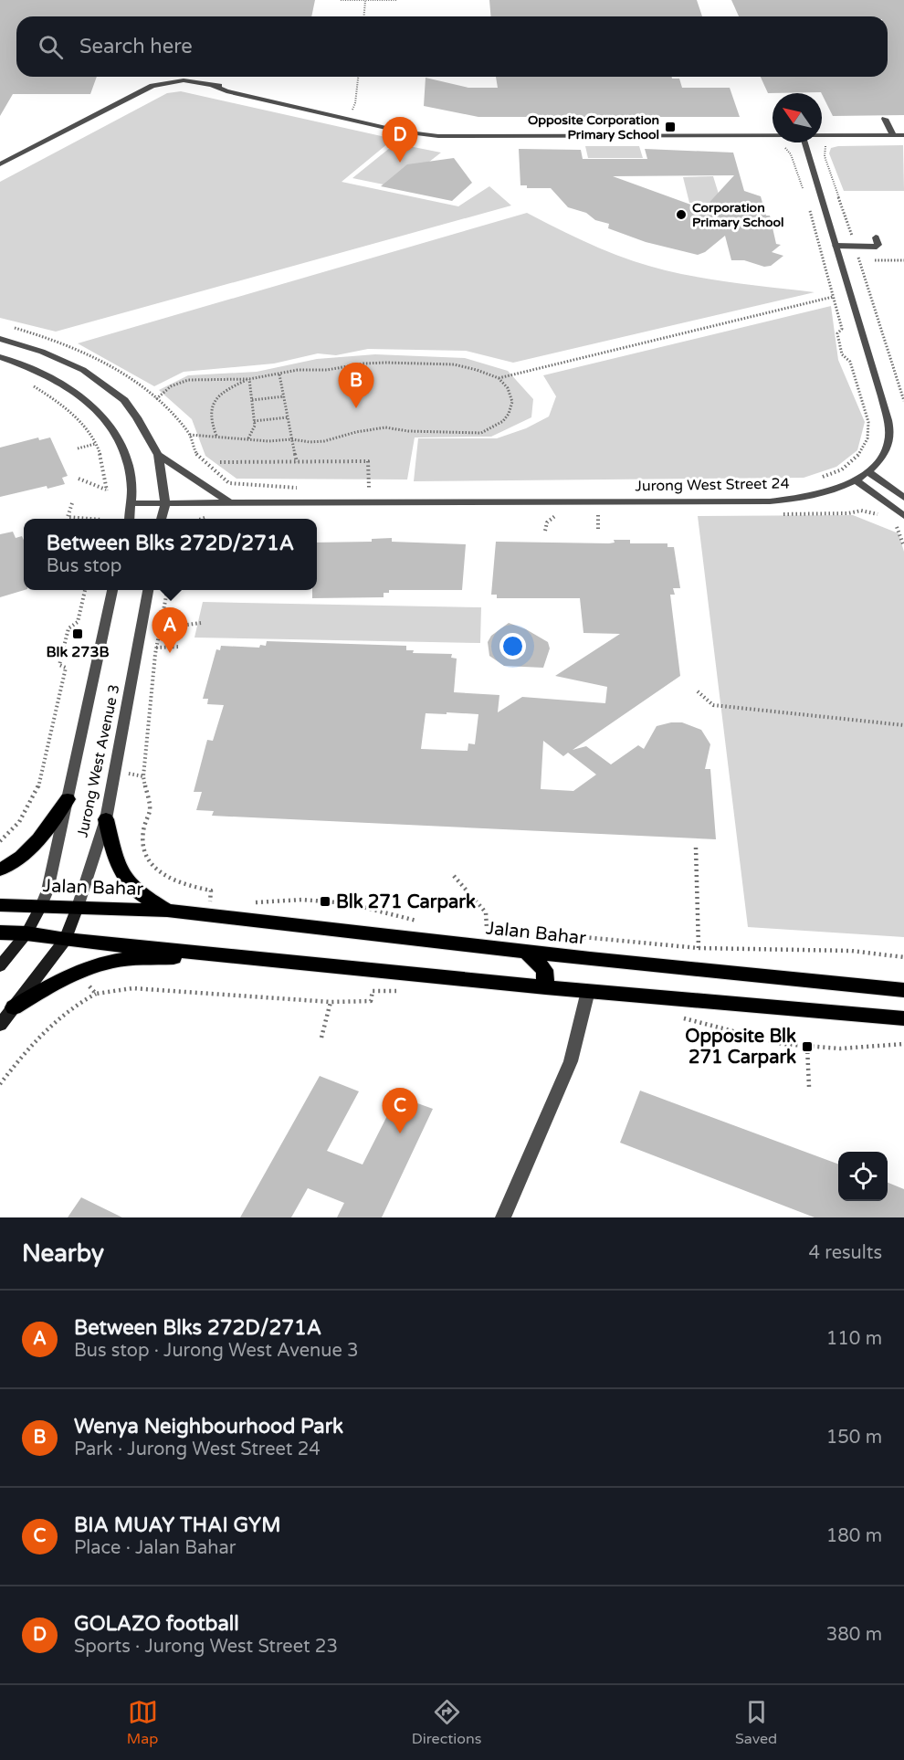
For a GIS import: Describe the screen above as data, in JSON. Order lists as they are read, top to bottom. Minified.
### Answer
{"streets":{"main road":["Jalan Bahar"],"street":["Jurong West Street 24","Jurong West Avenue 3"]},"crossings":[["Jurong West Avenue 3","Jalan Bahar"]],"places":{"transit":["Opposite Corporation Primary School","Blk 273B","Blk 271 Carpark","Opposite Blk 271 Carpark"],"other":["Corporation Primary School"]},"north":"top left","page":{"search":"Search here","pins":["D","B","A","C"],"popup":["Between Blks 272D/271A","Bus stop"],"heading":["Nearby","4 results"],"list":[{"mark":"A","name":"Between Blks 272D/271A","note":"Bus stop · Jurong West Avenue 3","value":"110 m"},{"mark":"B","name":"Wenya Neighbourhood Park","note":"Park · Jurong West Street 24","value":"150 m"},{"mark":"C","name":"BIA MUAY THAI GYM","note":"Place · Jalan Bahar","value":"180 m"},{"mark":"D","name":"GOLAZO football","note":"Sports · Jurong West Street 23","value":"380 m"}],"nav":["Map","Directions","Saved"]}}
